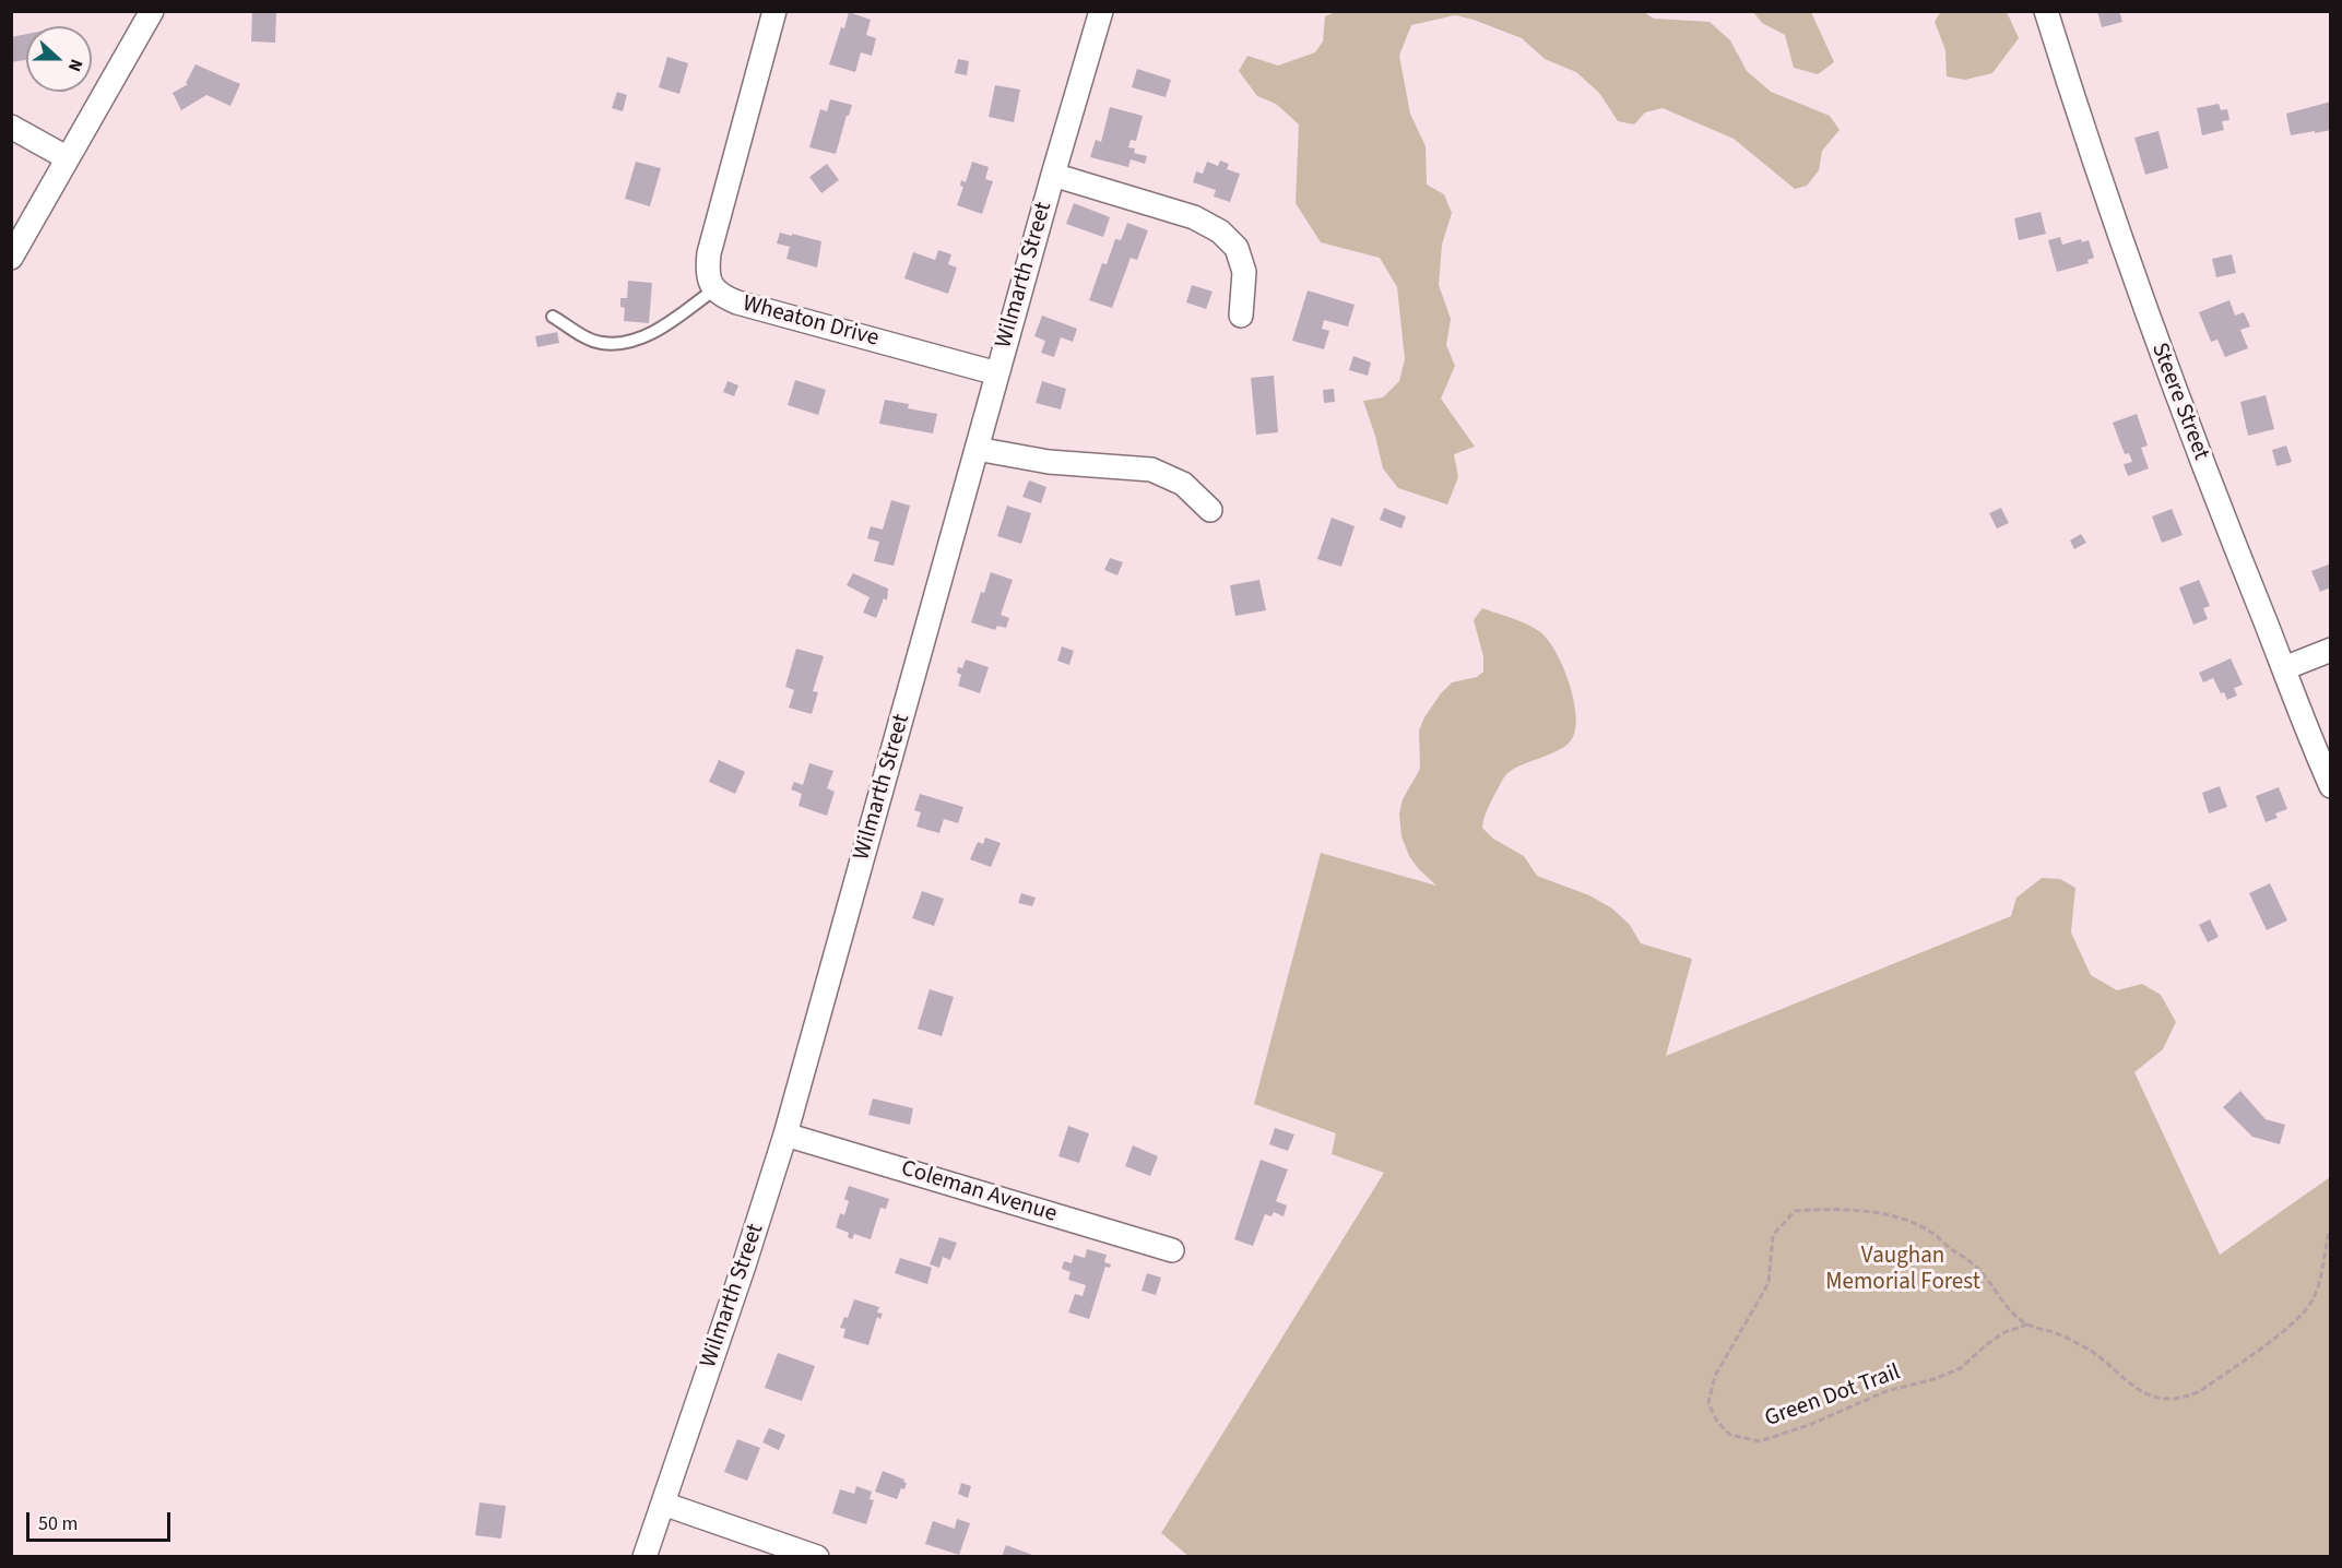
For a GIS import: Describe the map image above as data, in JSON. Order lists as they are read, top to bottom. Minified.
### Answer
{"streets":{"street":["Wilmarth Street","Wheaton Drive","Steere Street","Coleman Avenue"],"path":["Green Dot Trail"]},"crossings":[["Wilmarth Street","Wheaton Drive"],["Wilmarth Street","Coleman Avenue"]],"parks":["Vaughan Memorial Forest"],"scale_bar":"50 m","north":"right"}
